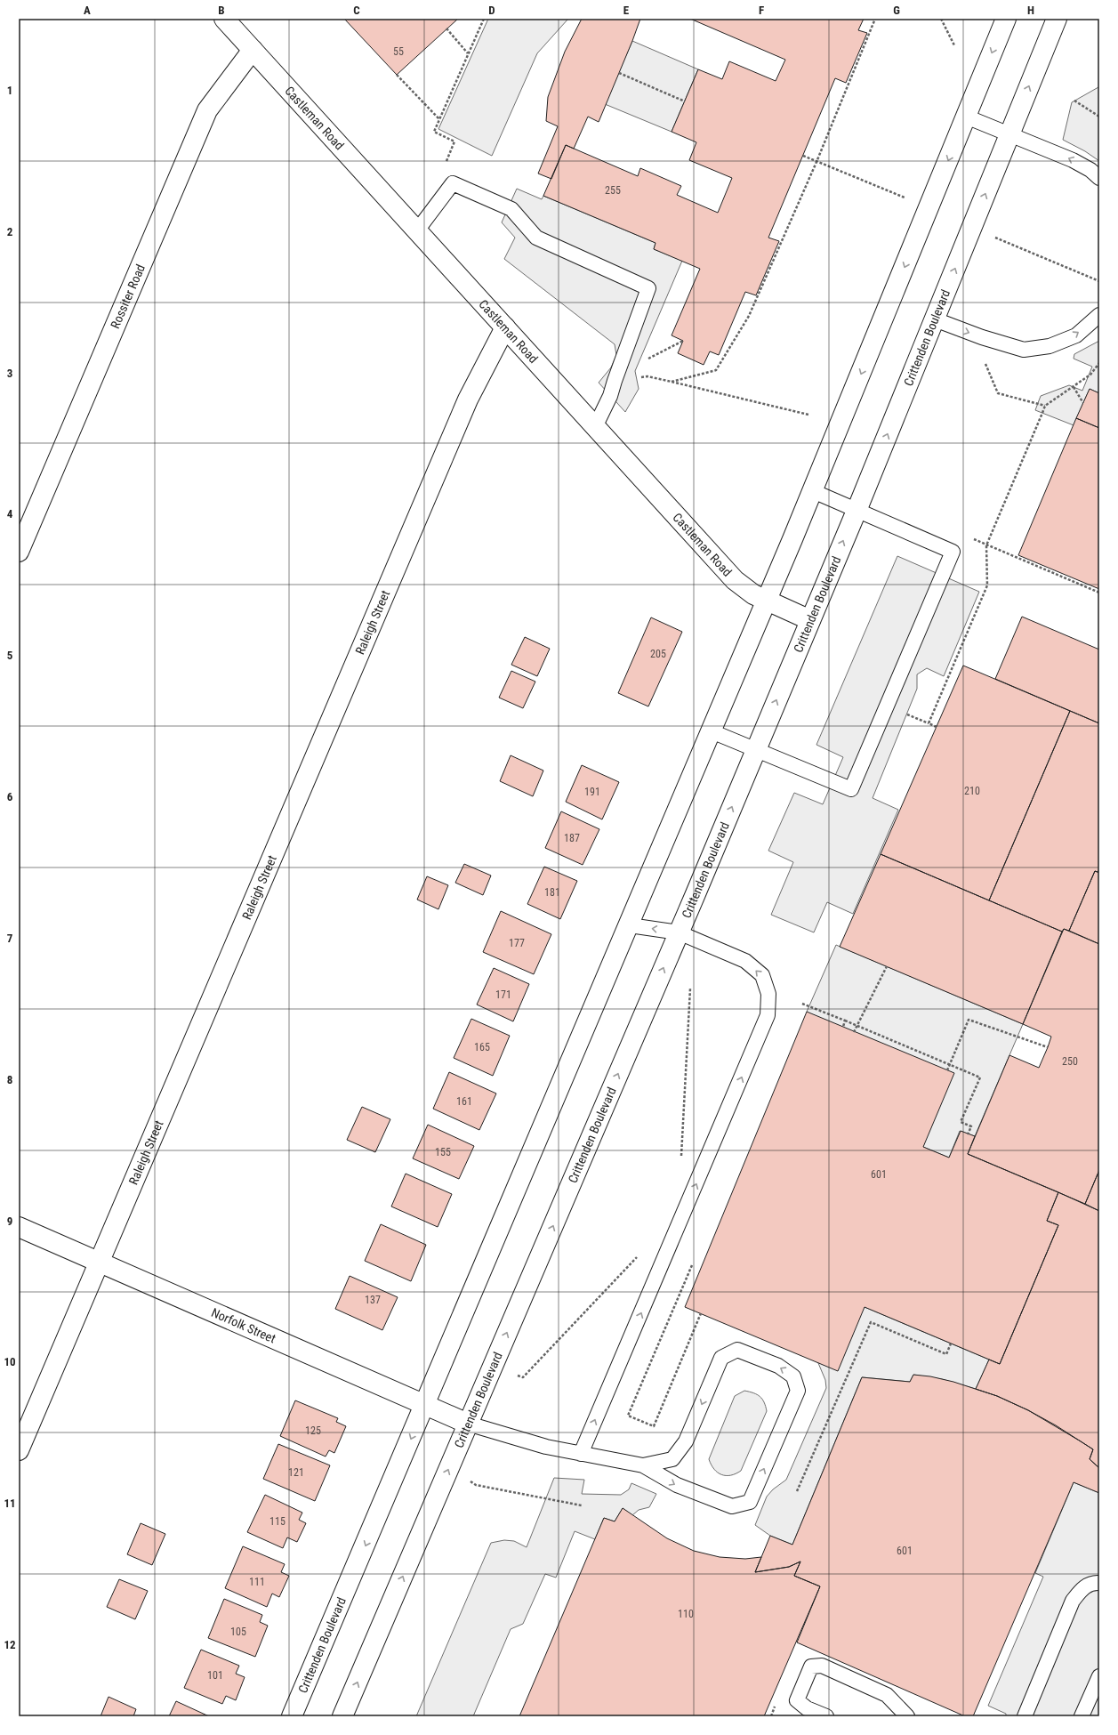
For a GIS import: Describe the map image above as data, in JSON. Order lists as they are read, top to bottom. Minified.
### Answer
{"streets":{"street":["Castleman Road","Rossiter Road","Crittenden Boulevard","Raleigh Street","Norfolk Street"]},"crossings":[["Castleman Road","Rossiter Road"],["Castleman Road","Crittenden Boulevard"],["Castleman Road","Raleigh Street"],["Crittenden Boulevard","Norfolk Street"],["Raleigh Street","Norfolk Street"]],"house_numbers":["55","255","205","210","191","187","181","177","171","165","250","161","155","601","137","125","121","115","601","111","110","105","101"],"grid":{"columns":["A","B","C","D","E","F","G","H"],"rows":["1","2","3","4","5","6","7","8","9","10","11","12"]}}
